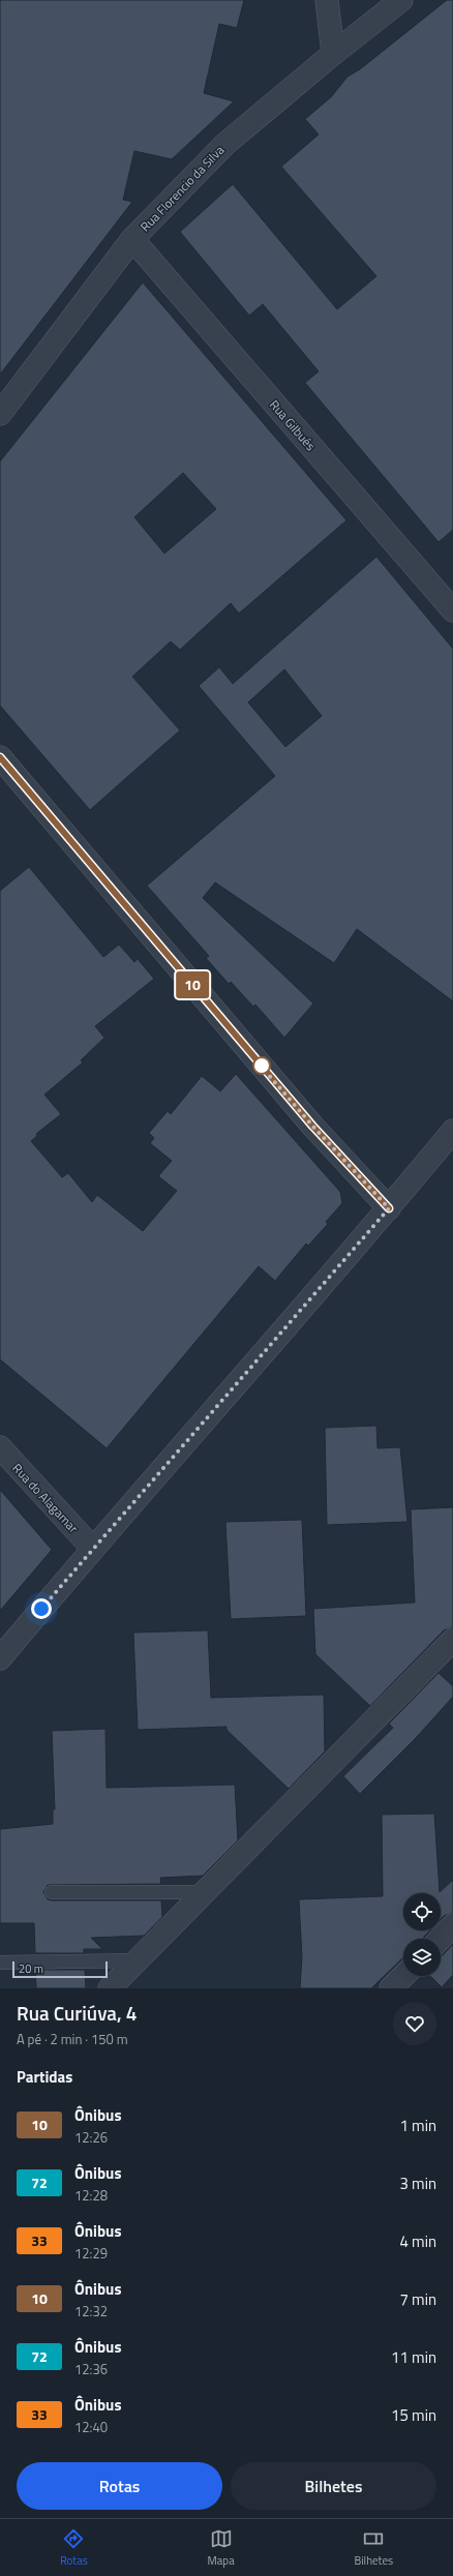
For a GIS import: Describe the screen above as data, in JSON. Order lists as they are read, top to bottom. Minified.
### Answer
{"streets":{"street":["Rua Florencio da Silva","Rua Gilbués","Rua do Alagamar"]},"crossings":[["Rua Florencio da Silva","Rua Gilbués"]],"lines":["bus line 10"],"scale_bar":"20 m","page":{"on_map":"10","scale":"20 m","heading":[["Rua Curiúva, 4","A pé · 2 min · 150 m"],"Partidas"],"list":[{"mark":"10","name":"Ônibus","note":"12:26","value":"1 min"},{"mark":"72","name":"Ônibus","note":"12:28","value":"3 min"},{"mark":"33","name":"Ônibus","note":"12:29","value":"4 min"},{"mark":"10","name":"Ônibus","note":"12:32","value":"7 min"},{"mark":"72","name":"Ônibus","note":"12:36","value":"11 min"},{"mark":"33","name":"Ônibus","note":"12:40","value":"15 min"}],"buttons":["Rotas","Bilhetes"],"tabs":["Rotas","Mapa","Bilhetes"]}}
